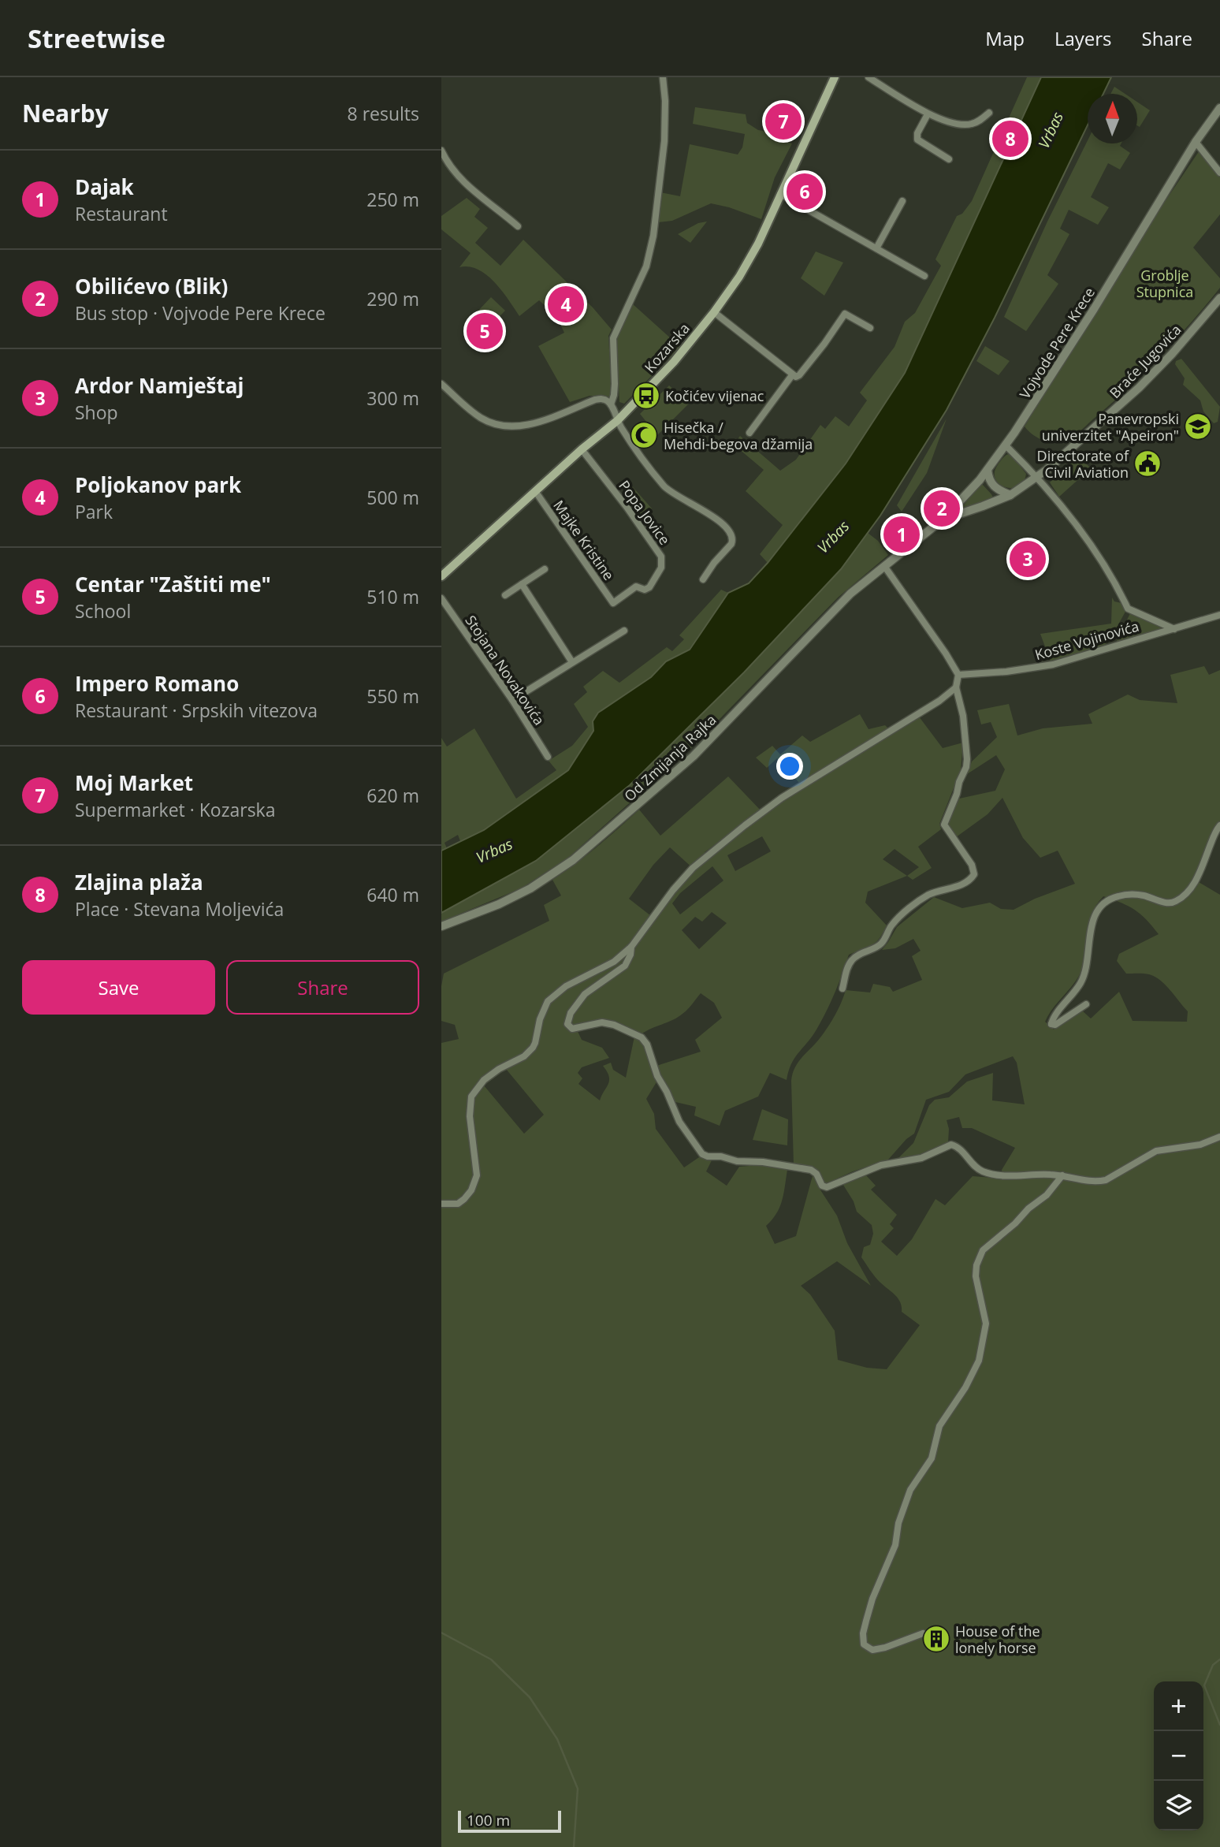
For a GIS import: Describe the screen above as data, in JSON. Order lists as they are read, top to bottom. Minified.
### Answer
{"streets":{"main road":["Kozarska"],"street":["Vojvode Pere Krece","Braće Jugovića","Popa Jovice","Majke Kristine","Koste Vojinovića","Stojana Novakovića","Od Zmijanja Rajka"]},"crossings":[["Vojvode Pere Krece","Braće Jugovića"],["Vojvode Pere Krece","Od Zmijanja Rajka"],["Kozarska","Popa Jovice"],["Kozarska","Majke Kristine"],["Popa Jovice","Majke Kristine"]],"water":["Vrbas"],"parks":["Groblje Stupnica"],"places":{"bus stop":["Kočićev vijenac"],"school or university":["Panevropski univerzitet \"Apeiron\""],"mosque":["Hisečka / Mehdi-begova džamija"],"public building":["Directorate of Civil Aviation"],"building":["House of the lonely horse"]},"scale_bar":"100 m","north":"top","page":{"header":"Streetwise","nav":["Map","Layers","Share"],"heading":["Nearby","8 results"],"pins":["7","8","6","4","5","2","1","3"],"list":[{"mark":"1","name":"Dajak","note":"Restaurant","value":"250 m"},{"mark":"2","name":"Obilićevo (Blik)","note":"Bus stop · Vojvode Pere Krece","value":"290 m"},{"mark":"3","name":"Ardor Namještaj","note":"Shop","value":"300 m"},{"mark":"4","name":"Poljokanov park","note":"Park","value":"500 m"},{"mark":"5","name":"Centar \"Zaštiti me\"","note":"School","value":"510 m"},{"mark":"6","name":"Impero Romano","note":"Restaurant · Srpskih vitezova","value":"550 m"},{"mark":"7","name":"Moj Market","note":"Supermarket · Kozarska","value":"620 m"},{"mark":"8","name":"Zlajina plaža","note":"Place · Stevana Moljevića","value":"640 m"}],"buttons":["Save","Share"],"map_buttons":["+","−"],"scale":"100 m"}}
